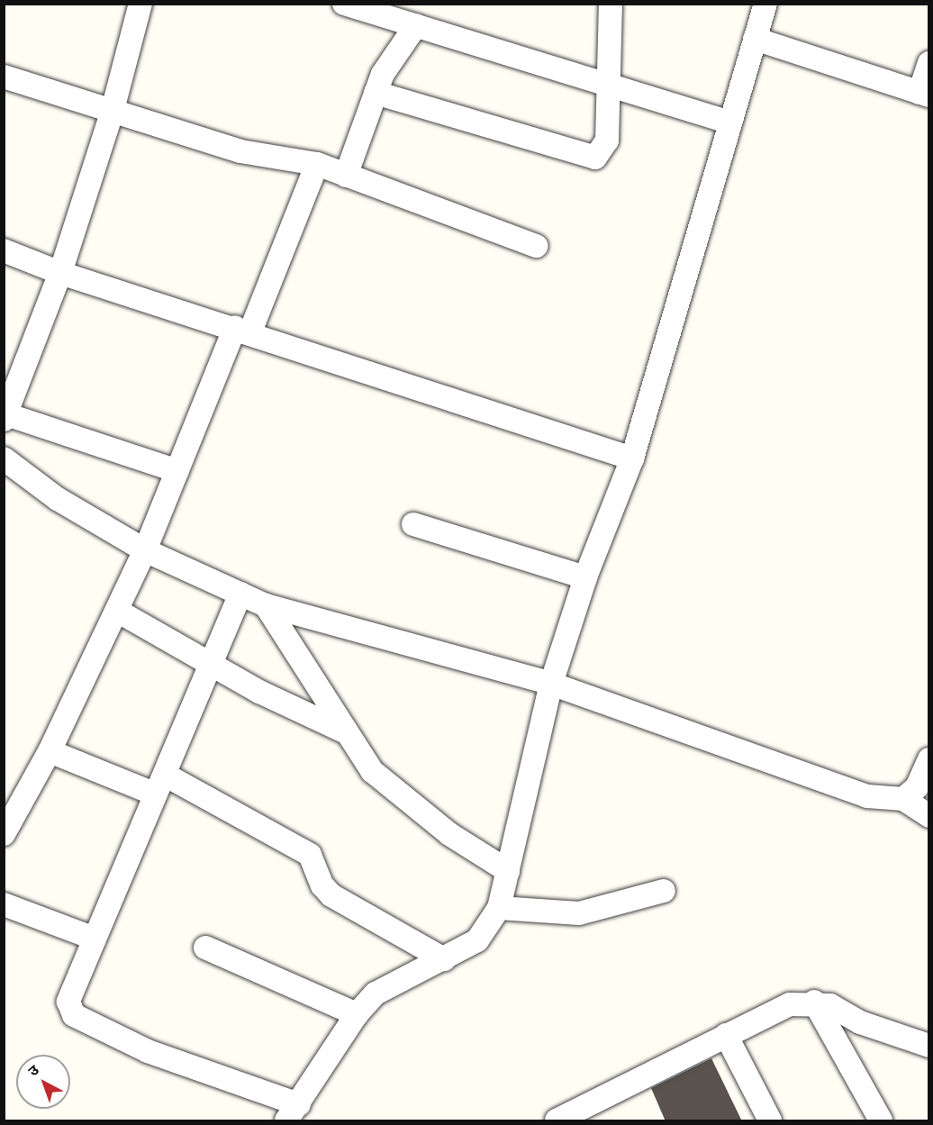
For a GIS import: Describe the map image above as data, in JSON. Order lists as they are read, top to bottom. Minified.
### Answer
{"north":"top left"}
